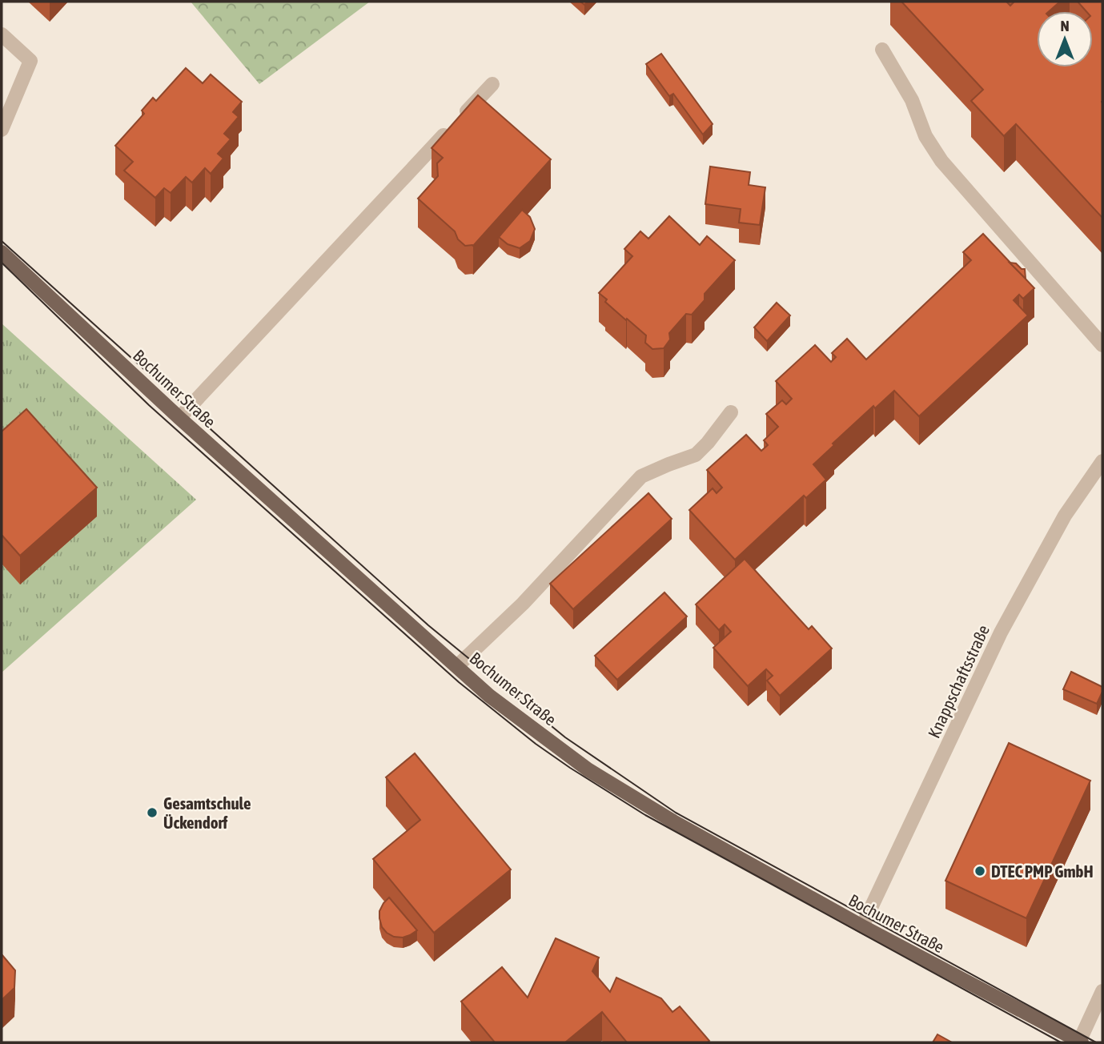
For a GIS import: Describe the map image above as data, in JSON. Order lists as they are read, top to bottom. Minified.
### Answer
{"streets":{"main road":["Bochumer Straße"],"street":["Knappschaftsstraße"]},"crossings":[["Bochumer Straße","Knappschaftsstraße"]],"places":["Gesamtschule Ückendorf","DTEC PMP GmbH"],"north":"top"}
